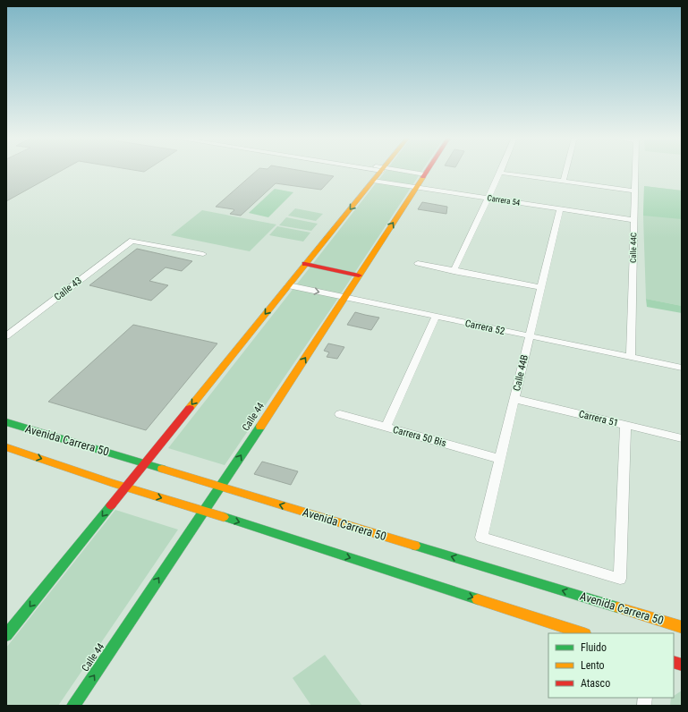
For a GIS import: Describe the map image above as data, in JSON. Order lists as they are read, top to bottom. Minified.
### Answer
{"streets":{"street":["Carrera 54","Calle 44C","Calle 43","Carrera 52","Calle 44B","Calle 44","Carrera 51","Carrera 50 Bis","Avenida Carrera 50"]},"crossings":[["Carrera 54","Calle 44C"],["Carrera 54","Calle 44B"],["Carrera 54","Calle 44"],["Calle 44C","Carrera 52"],["Carrera 52","Calle 44B"],["Carrera 52","Calle 44"],["Calle 44B","Carrera 51"],["Calle 44B","Carrera 50 Bis"],["Calle 44","Avenida Carrera 50"]],"legend":["Fluido","Lento","Atasco"]}
